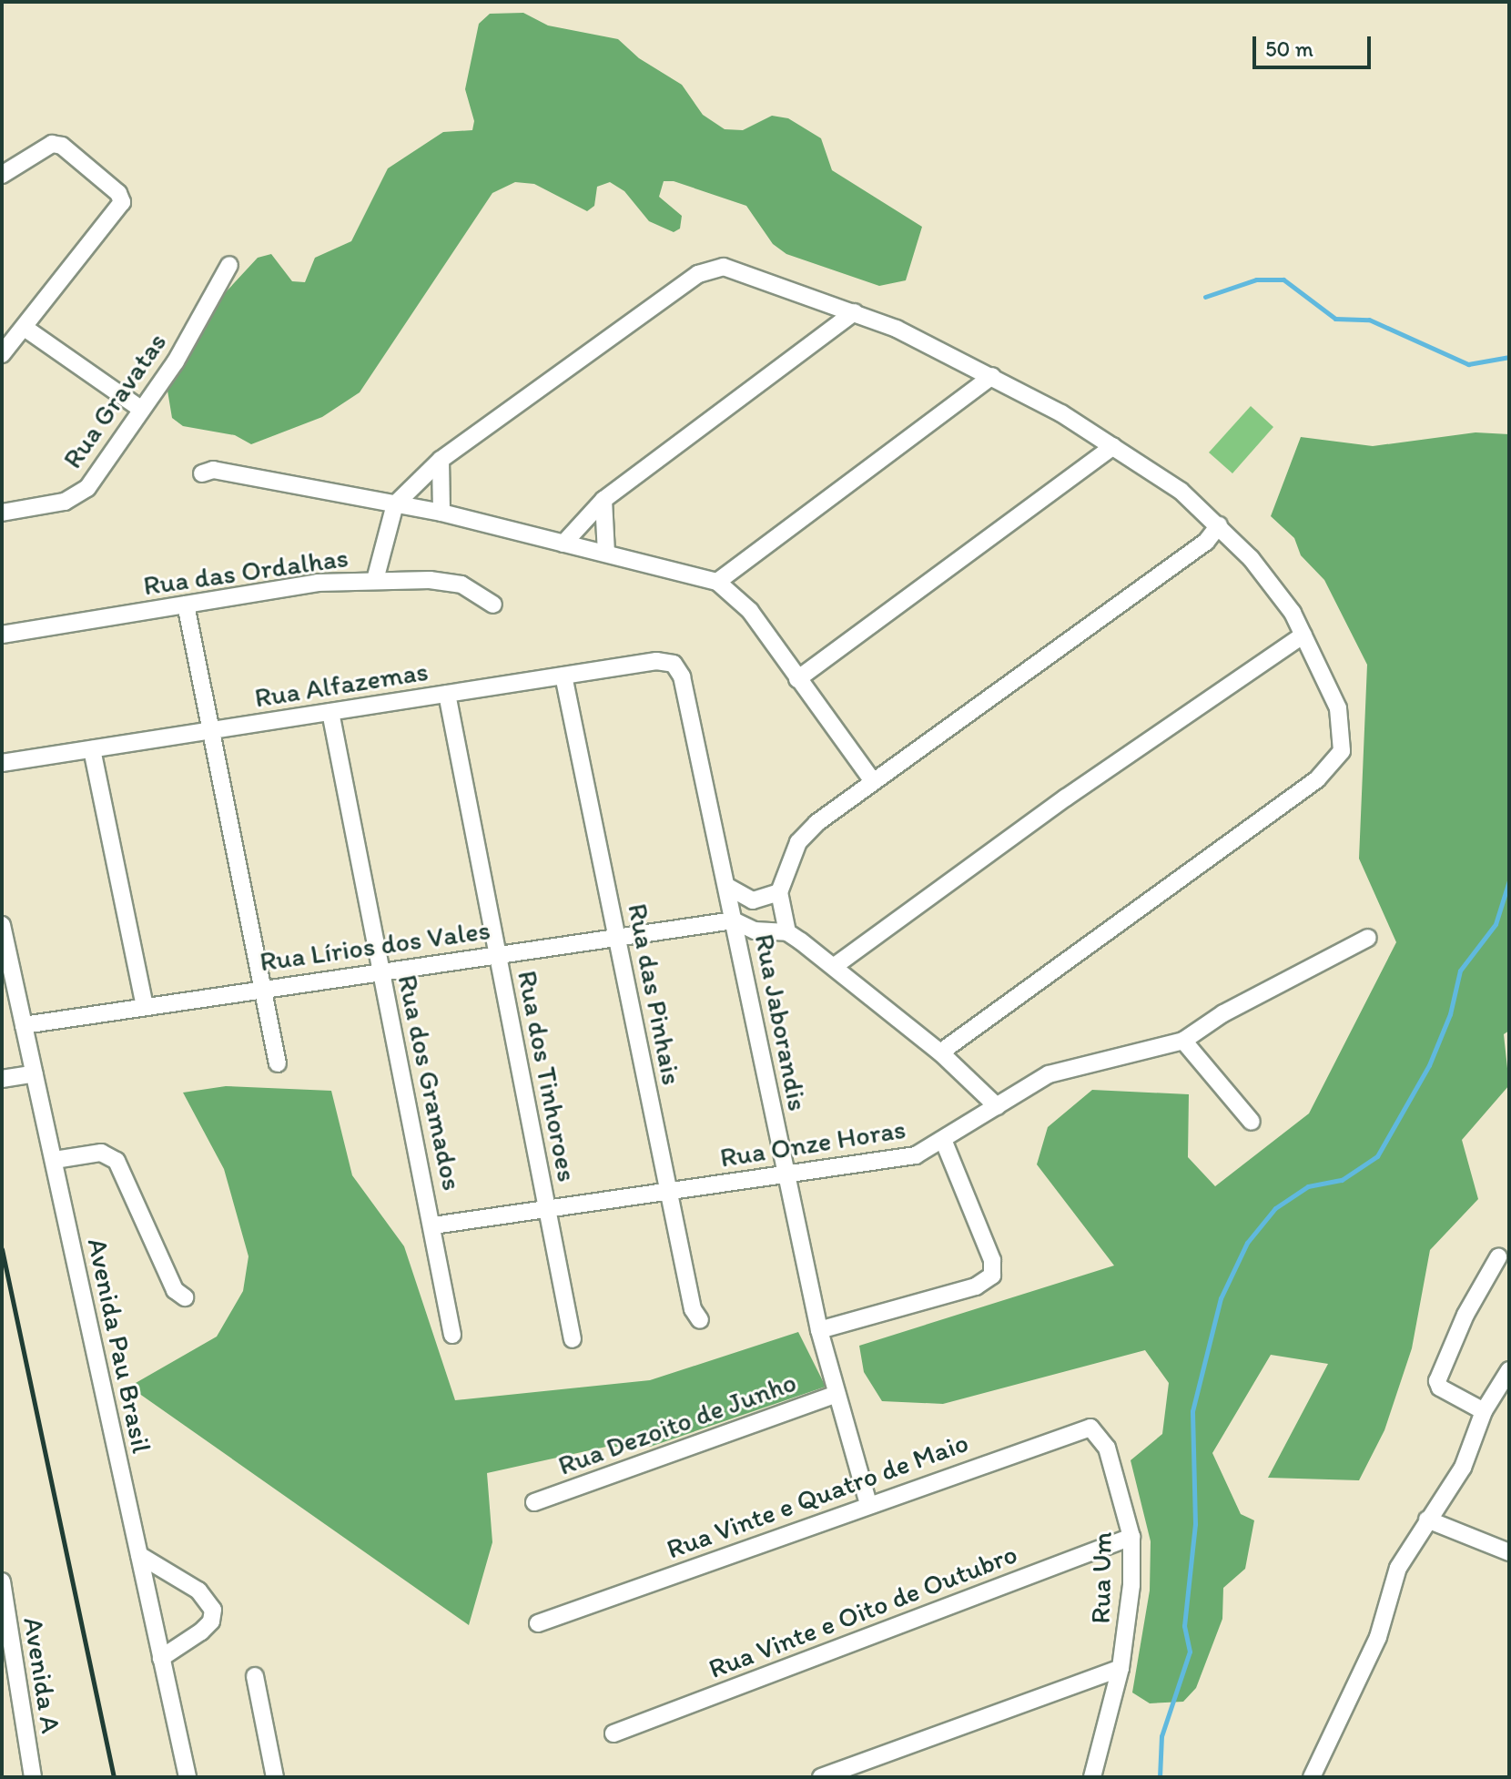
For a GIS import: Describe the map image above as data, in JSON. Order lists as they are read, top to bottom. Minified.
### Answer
{"streets":{"street":["Rua Gravatas","Rua das Ordalhas","Rua Alfazemas","Rua Lírios dos Vales","Rua das Pinhais","Rua Jaborandis","Rua dos Tinhoroes","Rua dos Gramados","Rua Onze Horas","Avenida Pau Brasil","Rua Dezoito de Junho","Rua Vinte e Quatro de Maio","Rua Um","Rua Vinte e Oito de Outubro","Avenida A"]},"crossings":[["Rua Alfazemas","Rua das Pinhais"],["Rua Alfazemas","Rua Jaborandis"],["Rua Alfazemas","Rua dos Tinhoroes"],["Rua Alfazemas","Rua dos Gramados"],["Rua Lírios dos Vales","Rua das Pinhais"],["Rua Lírios dos Vales","Rua Jaborandis"],["Rua Lírios dos Vales","Rua dos Tinhoroes"],["Rua Lírios dos Vales","Rua dos Gramados"],["Rua Lírios dos Vales","Avenida Pau Brasil"],["Rua das Pinhais","Rua Onze Horas"],["Rua Jaborandis","Rua Onze Horas"],["Rua Jaborandis","Rua Dezoito de Junho"],["Rua Jaborandis","Rua Vinte e Quatro de Maio"],["Rua dos Tinhoroes","Rua Onze Horas"],["Rua dos Gramados","Rua Onze Horas"],["Rua Vinte e Quatro de Maio","Rua Um"],["Rua Um","Rua Vinte e Oito de Outubro"]],"scale_bar":"50 m"}
